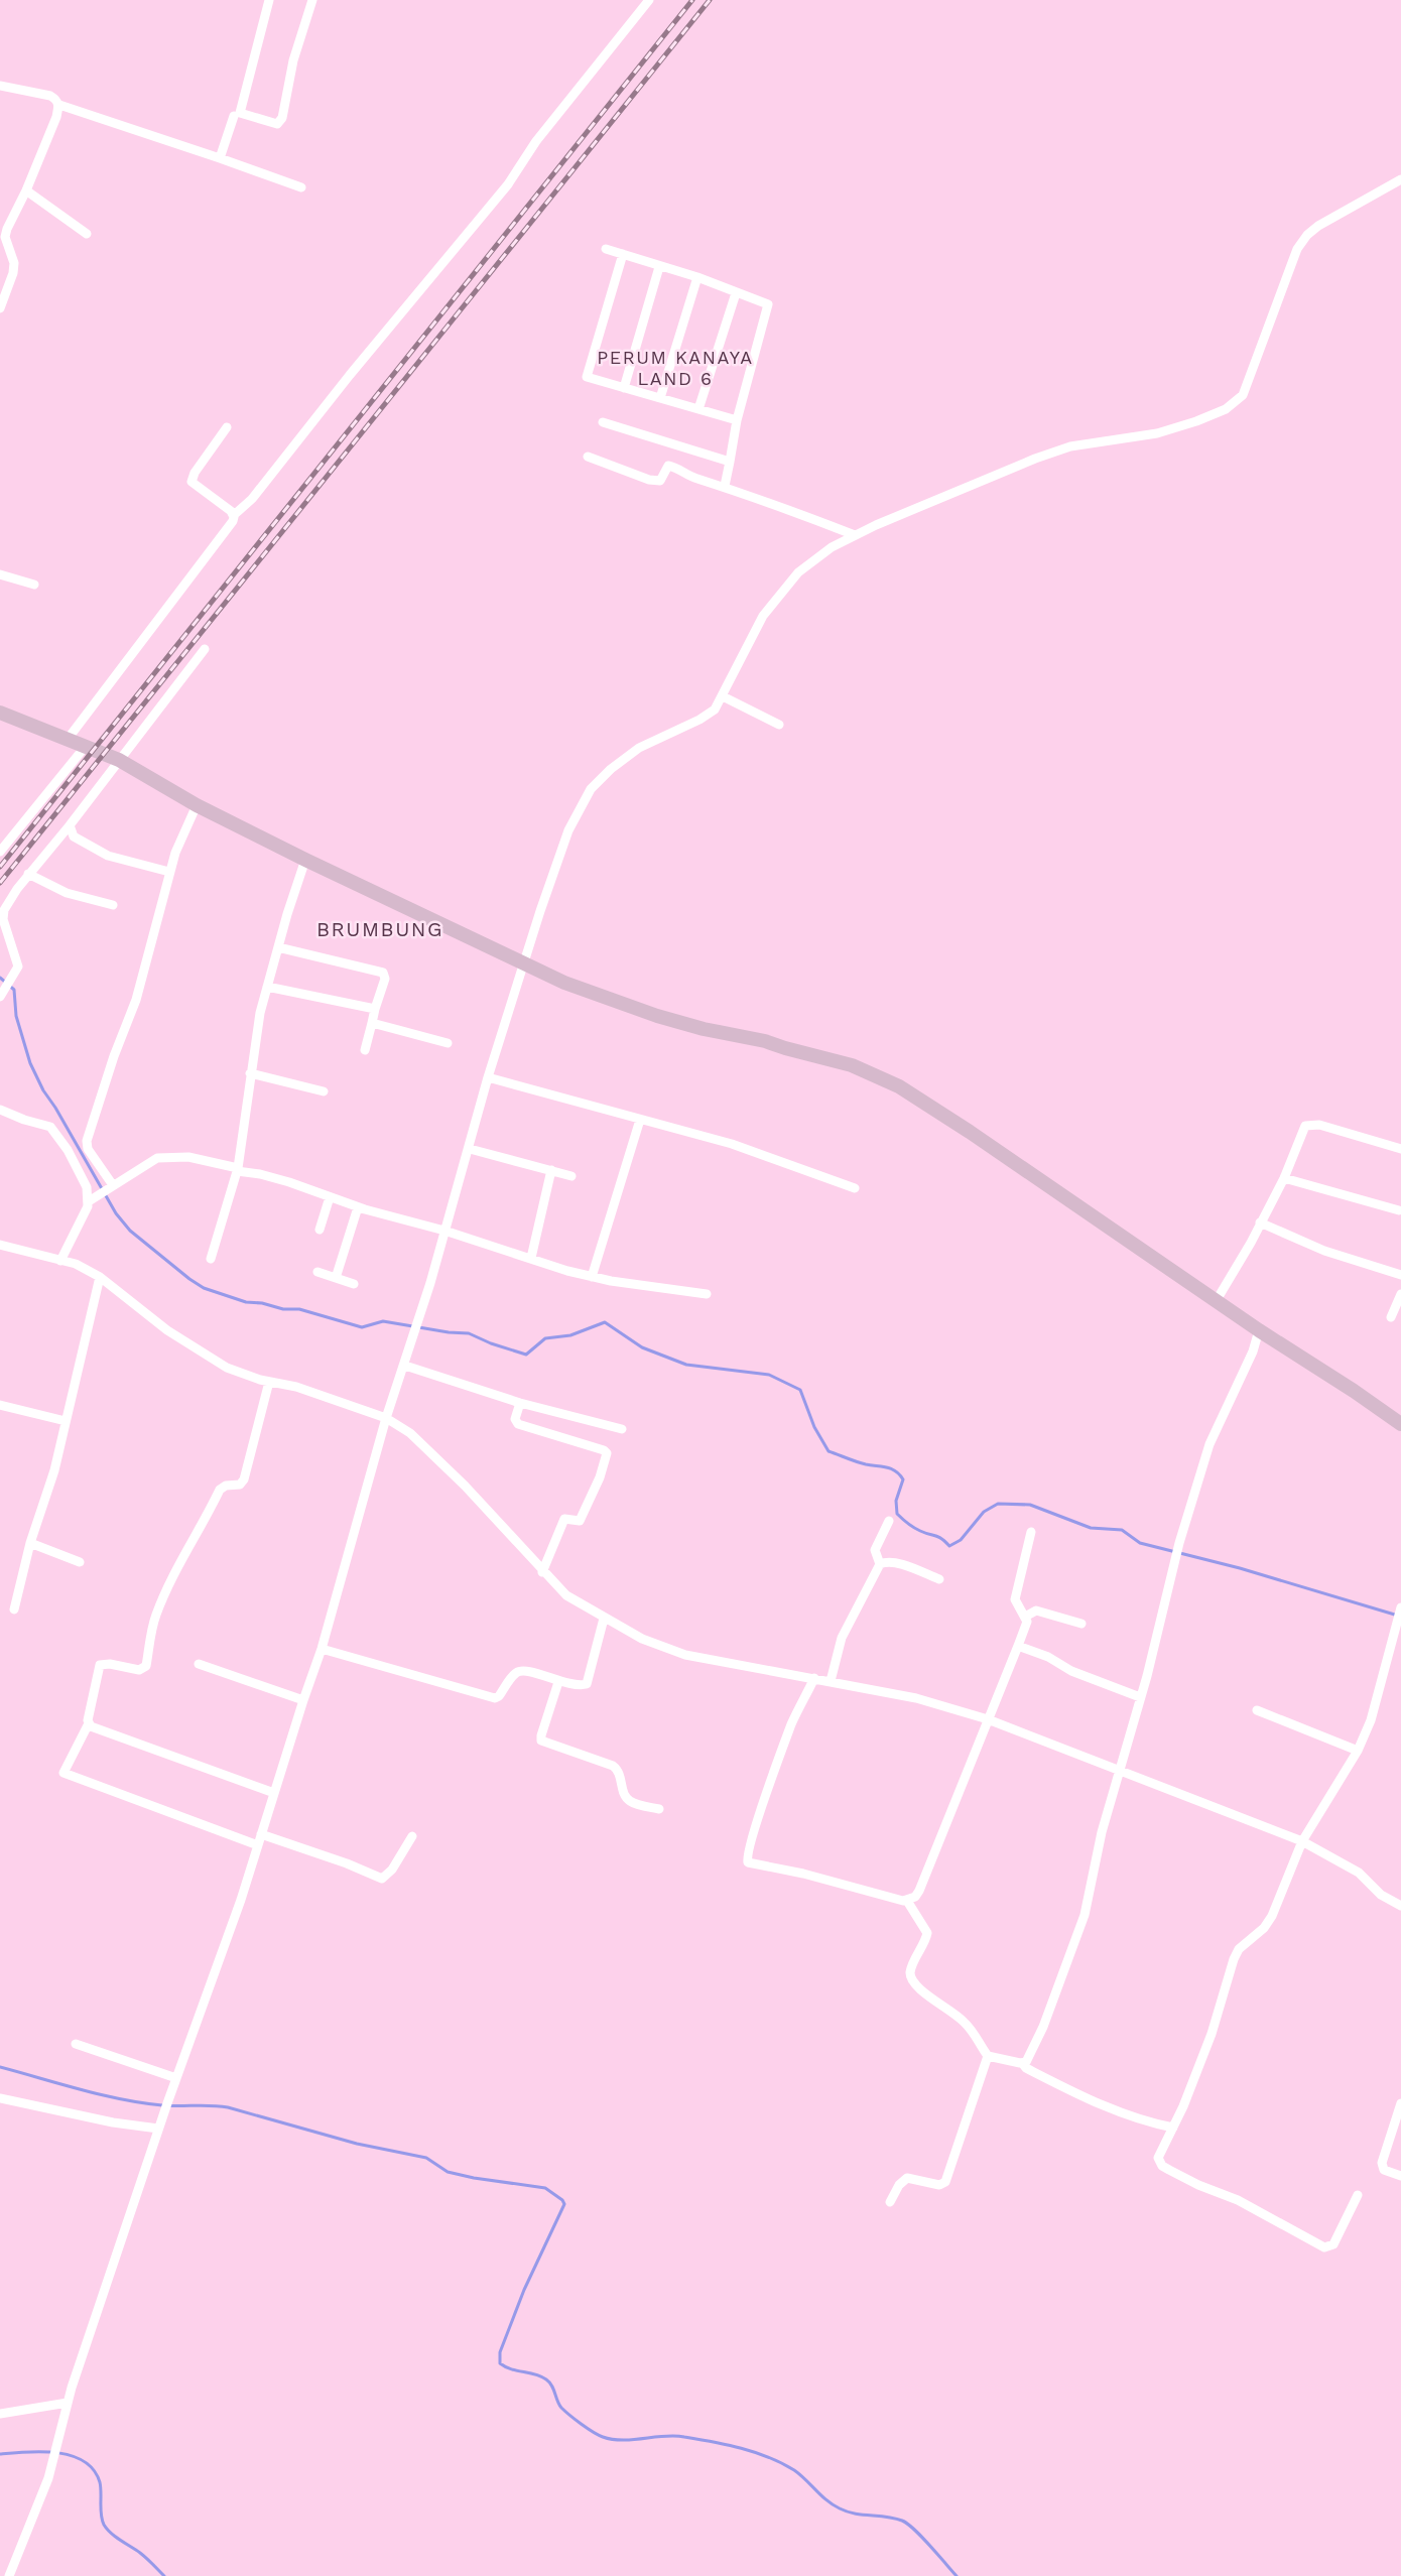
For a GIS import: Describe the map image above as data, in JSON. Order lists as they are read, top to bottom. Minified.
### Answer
{"districts":["PERUM KANAYA LAND 6","BRUMBUNG"]}
